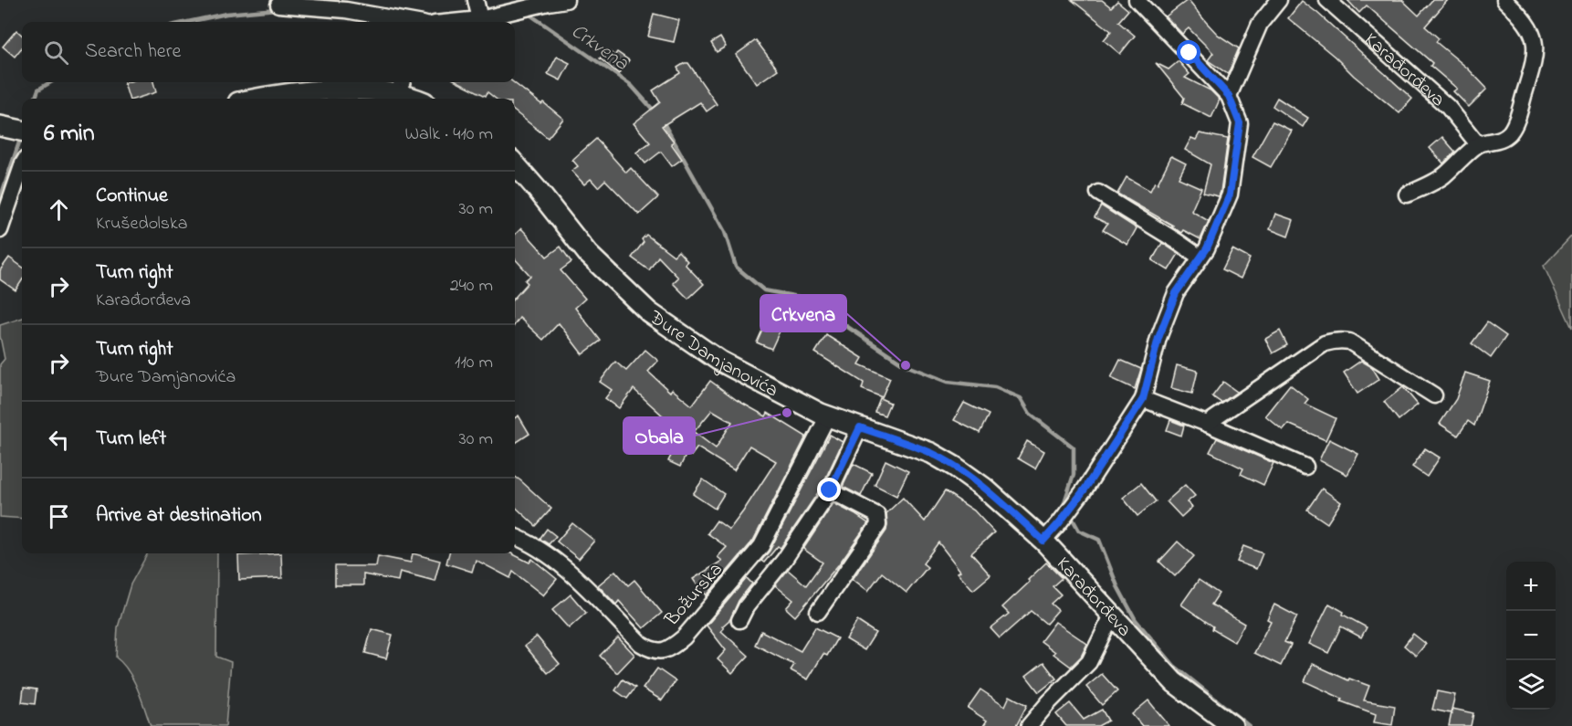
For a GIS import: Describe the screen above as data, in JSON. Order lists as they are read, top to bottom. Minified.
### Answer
{"streets":{"main road":["Karađorđeva","Đure Damjanovića"],"street":["Božurska"]},"crossings":[["Karađorđeva","Đure Damjanovića"],["Đure Damjanovića","Božurska"]],"water":["Crkvena"],"places":["Crkvena","Obala"],"page":{"search":"Search here","heading":["6 min","Walk · 410 m"],"list":[["Continue","Krušedolska","30 m"],["Turn right","Karađorđeva","240 m"],["Turn right","Đure Damjanovića","110 m"],["Turn left","30 m"],"Arrive at destination"],"map_buttons":["+","−"]}}
